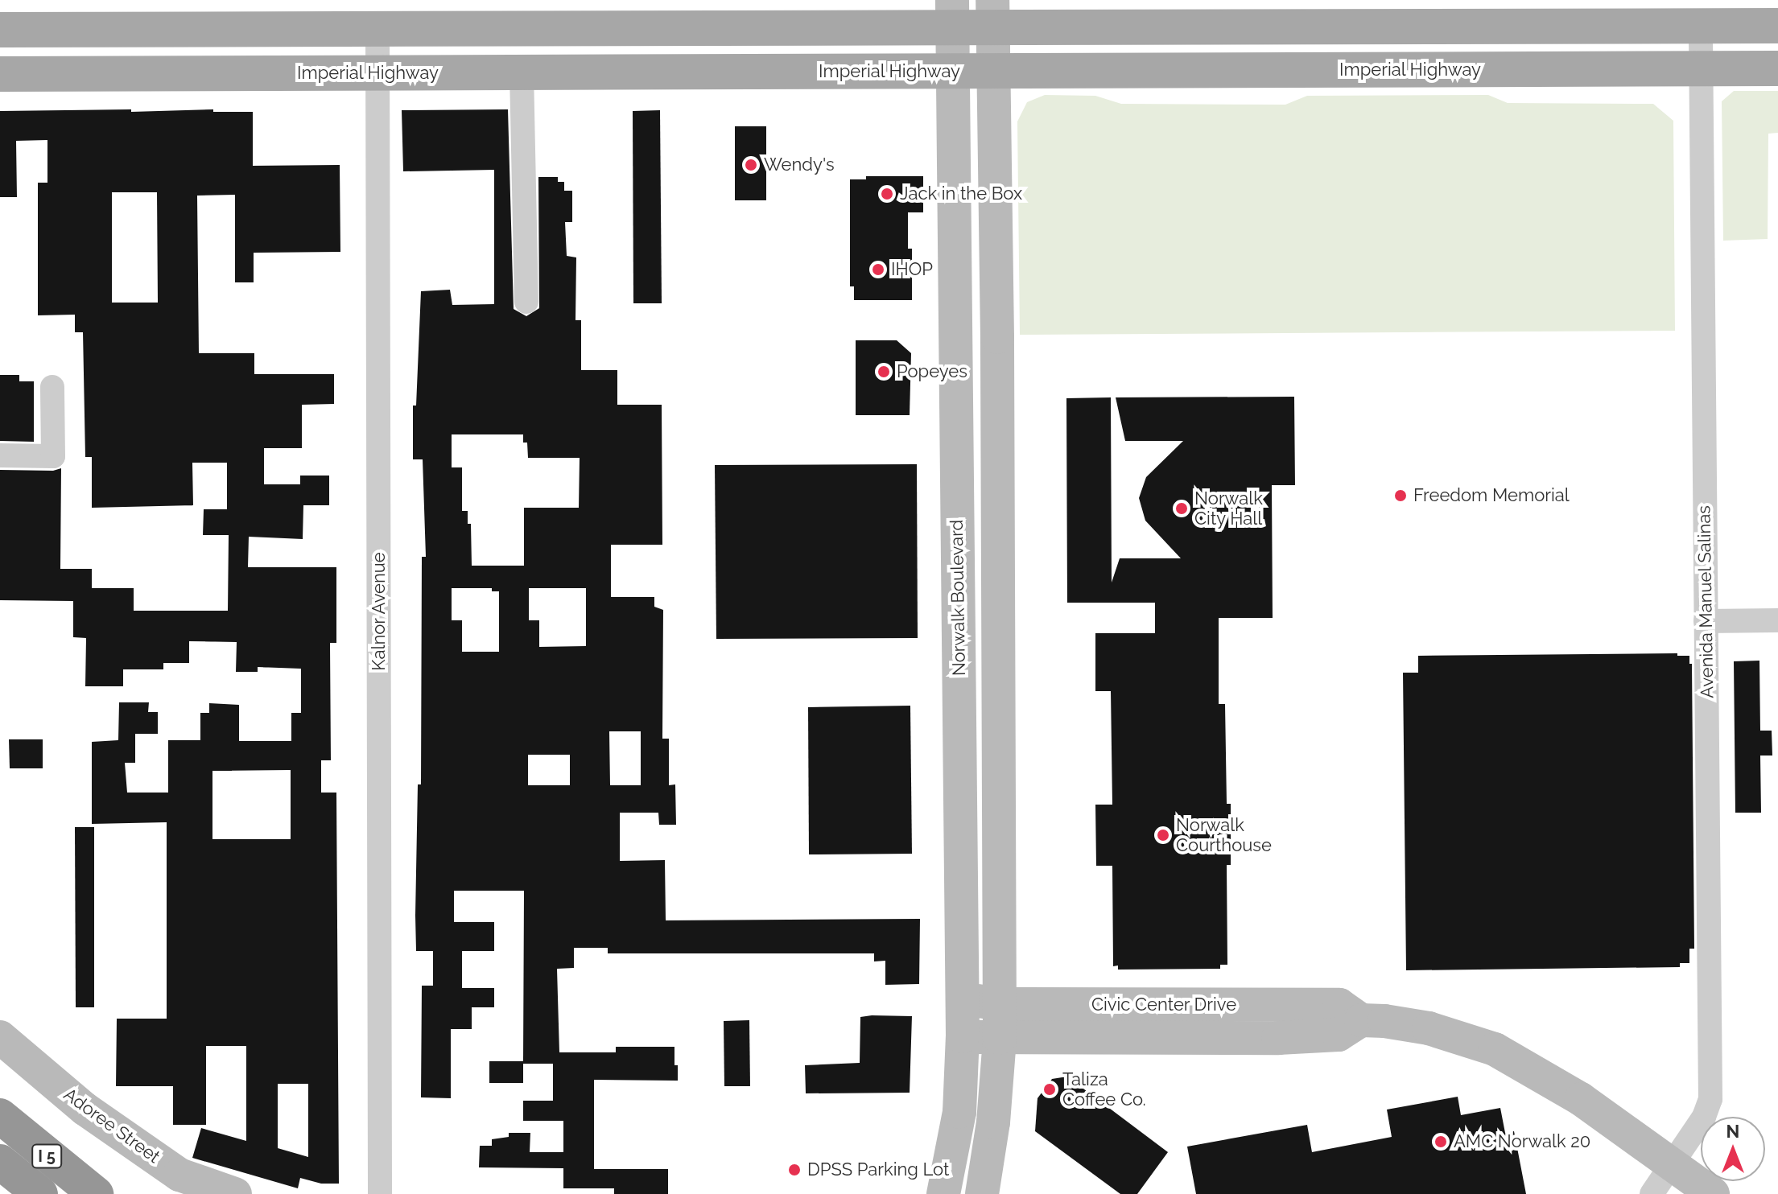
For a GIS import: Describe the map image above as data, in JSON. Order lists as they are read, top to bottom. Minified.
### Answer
{"streets":{"highway":["I 5"],"main road":["Imperial Highway","Norwalk Boulevard","Civic Center Drive","Adoree Street"],"street":["Avenida Manuel Salinas","Kalnor Avenue"]},"crossings":[["Imperial Highway","Norwalk Boulevard"],["Imperial Highway","Avenida Manuel Salinas"],["Imperial Highway","Kalnor Avenue"],["Norwalk Boulevard","Civic Center Drive"],["Avenida Manuel Salinas","Civic Center Drive"]],"places":["Wendy's","Jack in the Box","IHOP","Popeyes","Freedom Memorial","Norwalk City Hall","Norwalk Courthouse","Taliza Coffee Co.","AMC Norwalk 20","DPSS Parking Lot"],"north":"top"}
